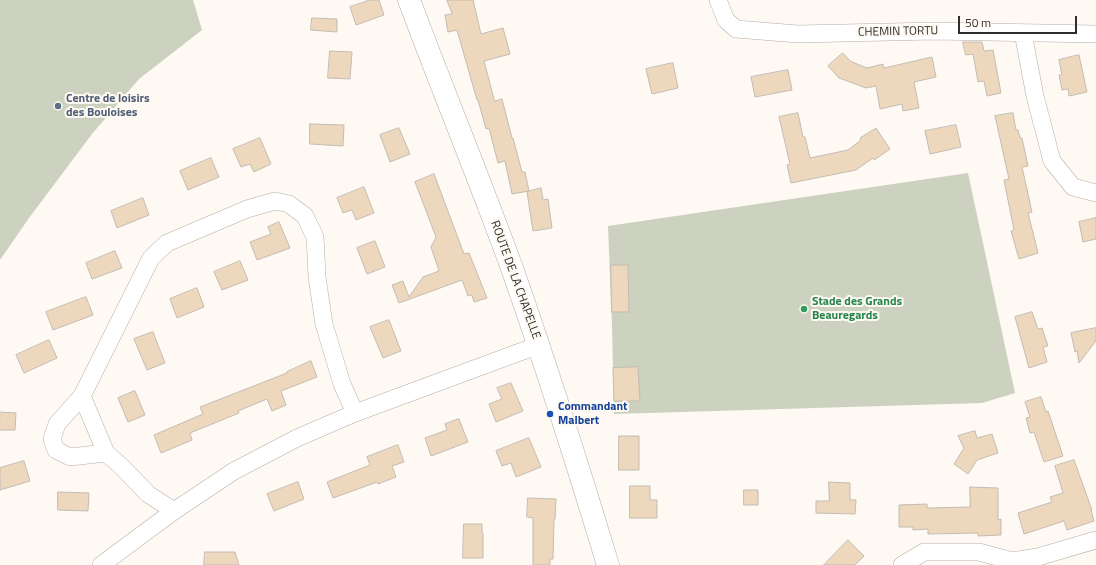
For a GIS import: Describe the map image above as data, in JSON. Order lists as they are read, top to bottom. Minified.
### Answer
{"streets":{"main road":["ROUTE DE LA CHAPELLE"],"street":["CHEMIN TORTU"]},"places":["Centre de loisirs des Bouloises","Stade des Grands Beauregards","Commandant Malbert"],"scale_bar":"50 m"}
